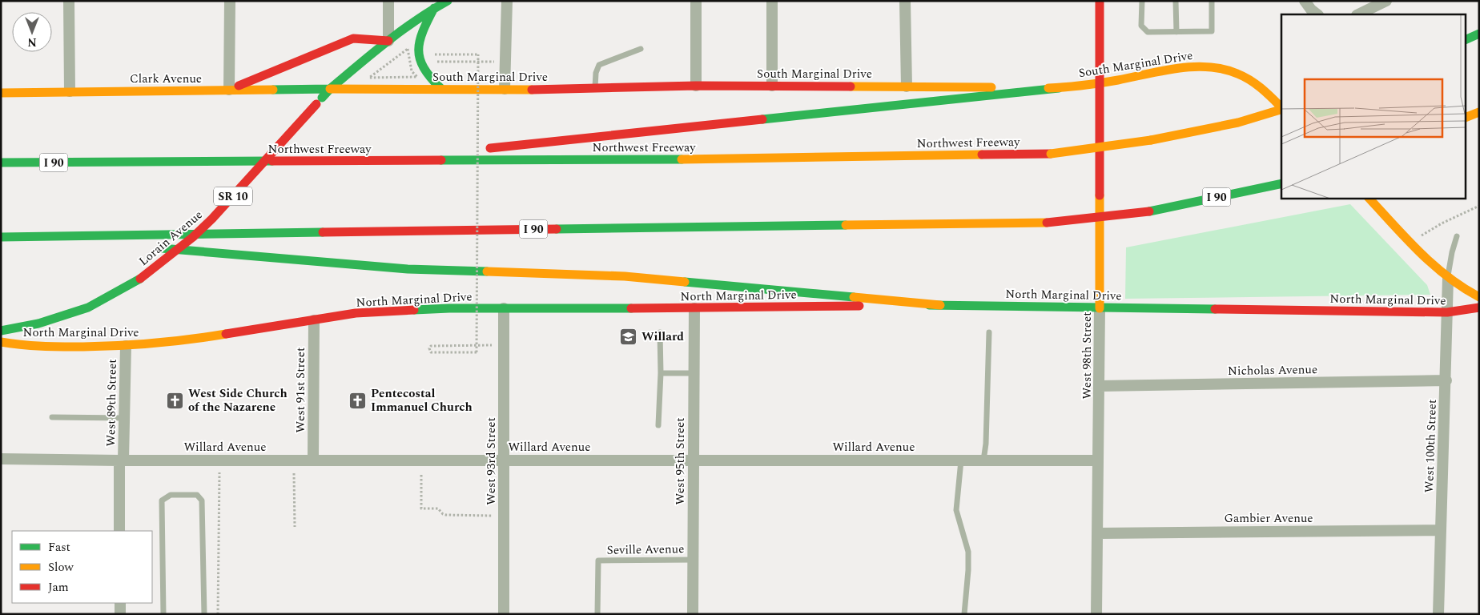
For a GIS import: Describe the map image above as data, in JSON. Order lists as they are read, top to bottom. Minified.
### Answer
{"streets":{"main road":["South Marginal Drive","Clark Avenue","Northwest Freeway","I 90","SR 10","Lorain Avenue","North Marginal Drive","West 98th Street"],"street":["Nicholas Avenue","West 91st Street","West 89th Street","West 100th Street","Willard Avenue","West 93rd Street","West 95th Street","Gambier Avenue"],"lane":["Seville Avenue"]},"crossings":[["South Marginal Drive","Clark Avenue"],["South Marginal Drive","Lorain Avenue"],["South Marginal Drive","West 98th Street"],["Clark Avenue","Lorain Avenue"],["North Marginal Drive","West 98th Street"],["North Marginal Drive","West 91st Street"],["North Marginal Drive","West 89th Street"],["North Marginal Drive","West 100th Street"],["North Marginal Drive","West 93rd Street"],["North Marginal Drive","West 95th Street"],["West 98th Street","Nicholas Avenue"],["West 98th Street","Willard Avenue"],["West 98th Street","Gambier Avenue"],["Nicholas Avenue","West 100th Street"],["West 91st Street","Willard Avenue"],["West 89th Street","Willard Avenue"],["West 100th Street","Gambier Avenue"],["Willard Avenue","West 93rd Street"],["Willard Avenue","West 95th Street"],["West 95th Street","Seville Avenue"]],"places":{"school or university":["Willard"],"church":["West Side Church of the Nazarene","Pentecostal Immanuel Church"]},"legend":["Fast","Slow","Jam"],"north":"bottom"}
